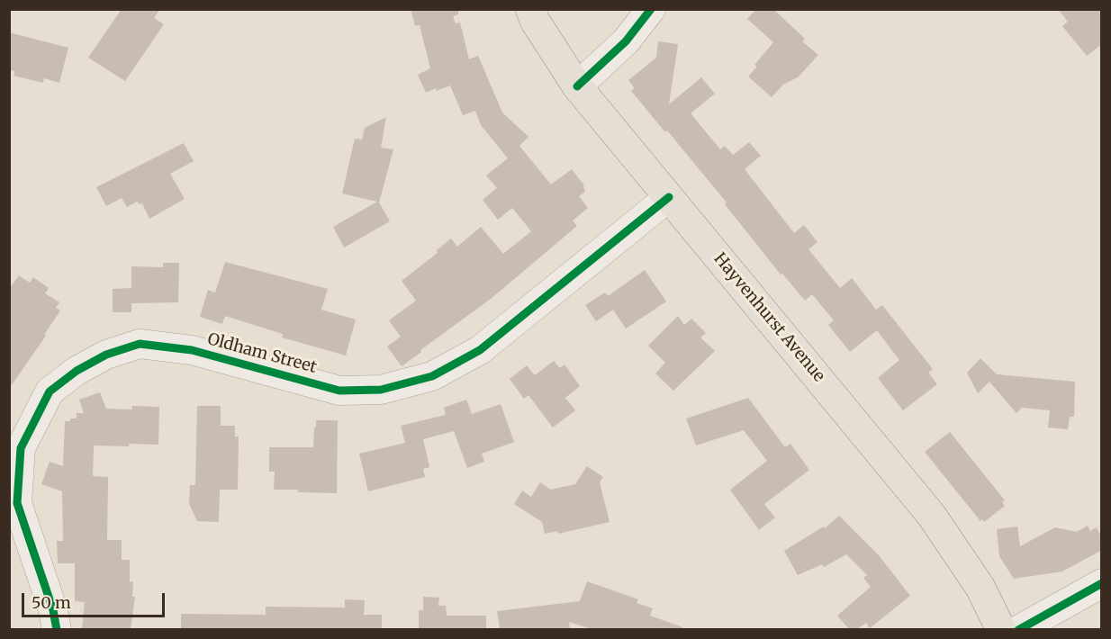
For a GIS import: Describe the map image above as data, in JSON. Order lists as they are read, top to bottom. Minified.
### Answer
{"streets":{"main road":["Hayvenhurst Avenue"],"street":["Oldham Street"]},"crossings":[["Hayvenhurst Avenue","Oldham Street"]],"scale_bar":"50 m"}
